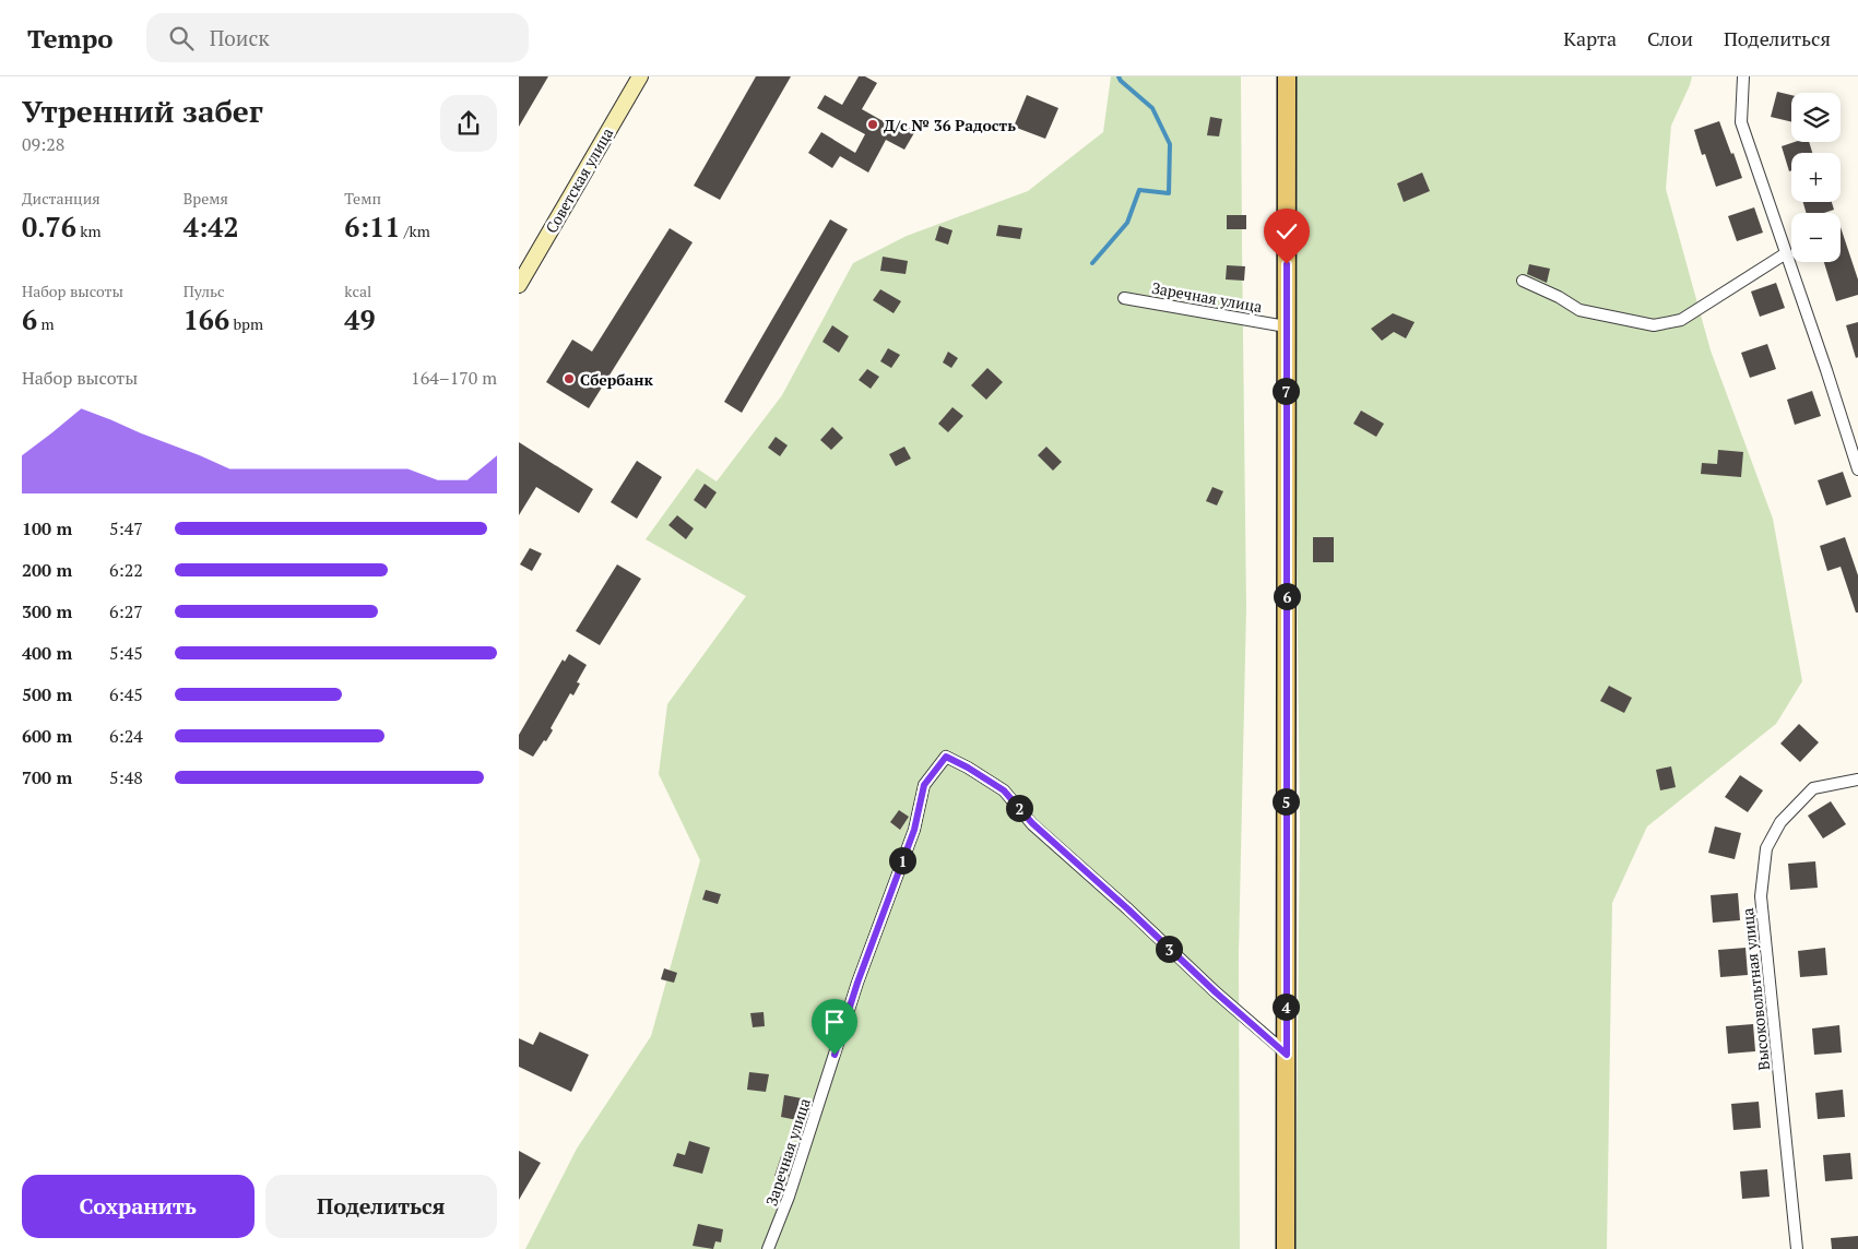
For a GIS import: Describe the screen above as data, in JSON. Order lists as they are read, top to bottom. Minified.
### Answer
{"streets":{"main road":["Советская улица"],"street":["Заречная улица","Высоковольтная улица"]},"places":["Д/с № 36 Радость","Сбербанк"],"page":{"header":"Tempo","search":"Поиск","nav":["Карта","Слои","Поделиться"],"heading":["Утренний забег","09:28"],"map_buttons":["+","−"],"stats":[["Дистанция","0.76 km"],["Время","4:42"],["Темп","6:11 /km"],["Набор высоты","6 m"],["Пульс","166 bpm"],["kcal","49"]],"chart":["Набор высоты","164–170 m"],"pins":["7","6","5","2","1","3","4"],"list":[{"name":"100 m","note":"5:47"},{"name":"200 m","note":"6:22"},{"name":"300 m","note":"6:27"},{"name":"400 m","note":"5:45"},{"name":"500 m","note":"6:45"},{"name":"600 m","note":"6:24"},{"name":"700 m","note":"5:48"}],"buttons":["Сохранить","Поделиться"]}}
